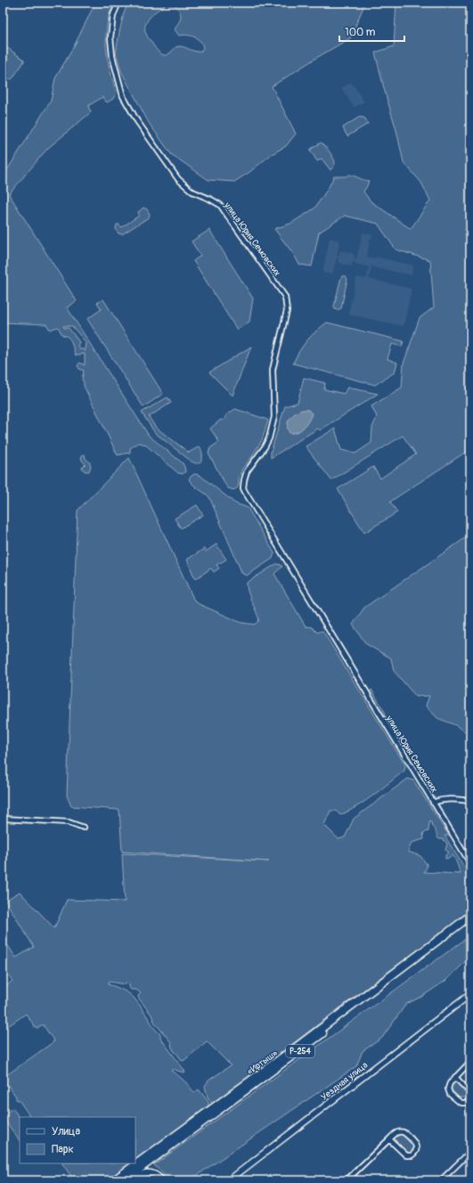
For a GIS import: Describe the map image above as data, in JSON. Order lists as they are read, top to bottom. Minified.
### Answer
{"streets":{"highway":["Р-254","«Иртыш»"],"street":["улица Юрия Семовских","Уездная улица"]},"legend":["Улица","Парк"],"scale_bar":"100 m"}
